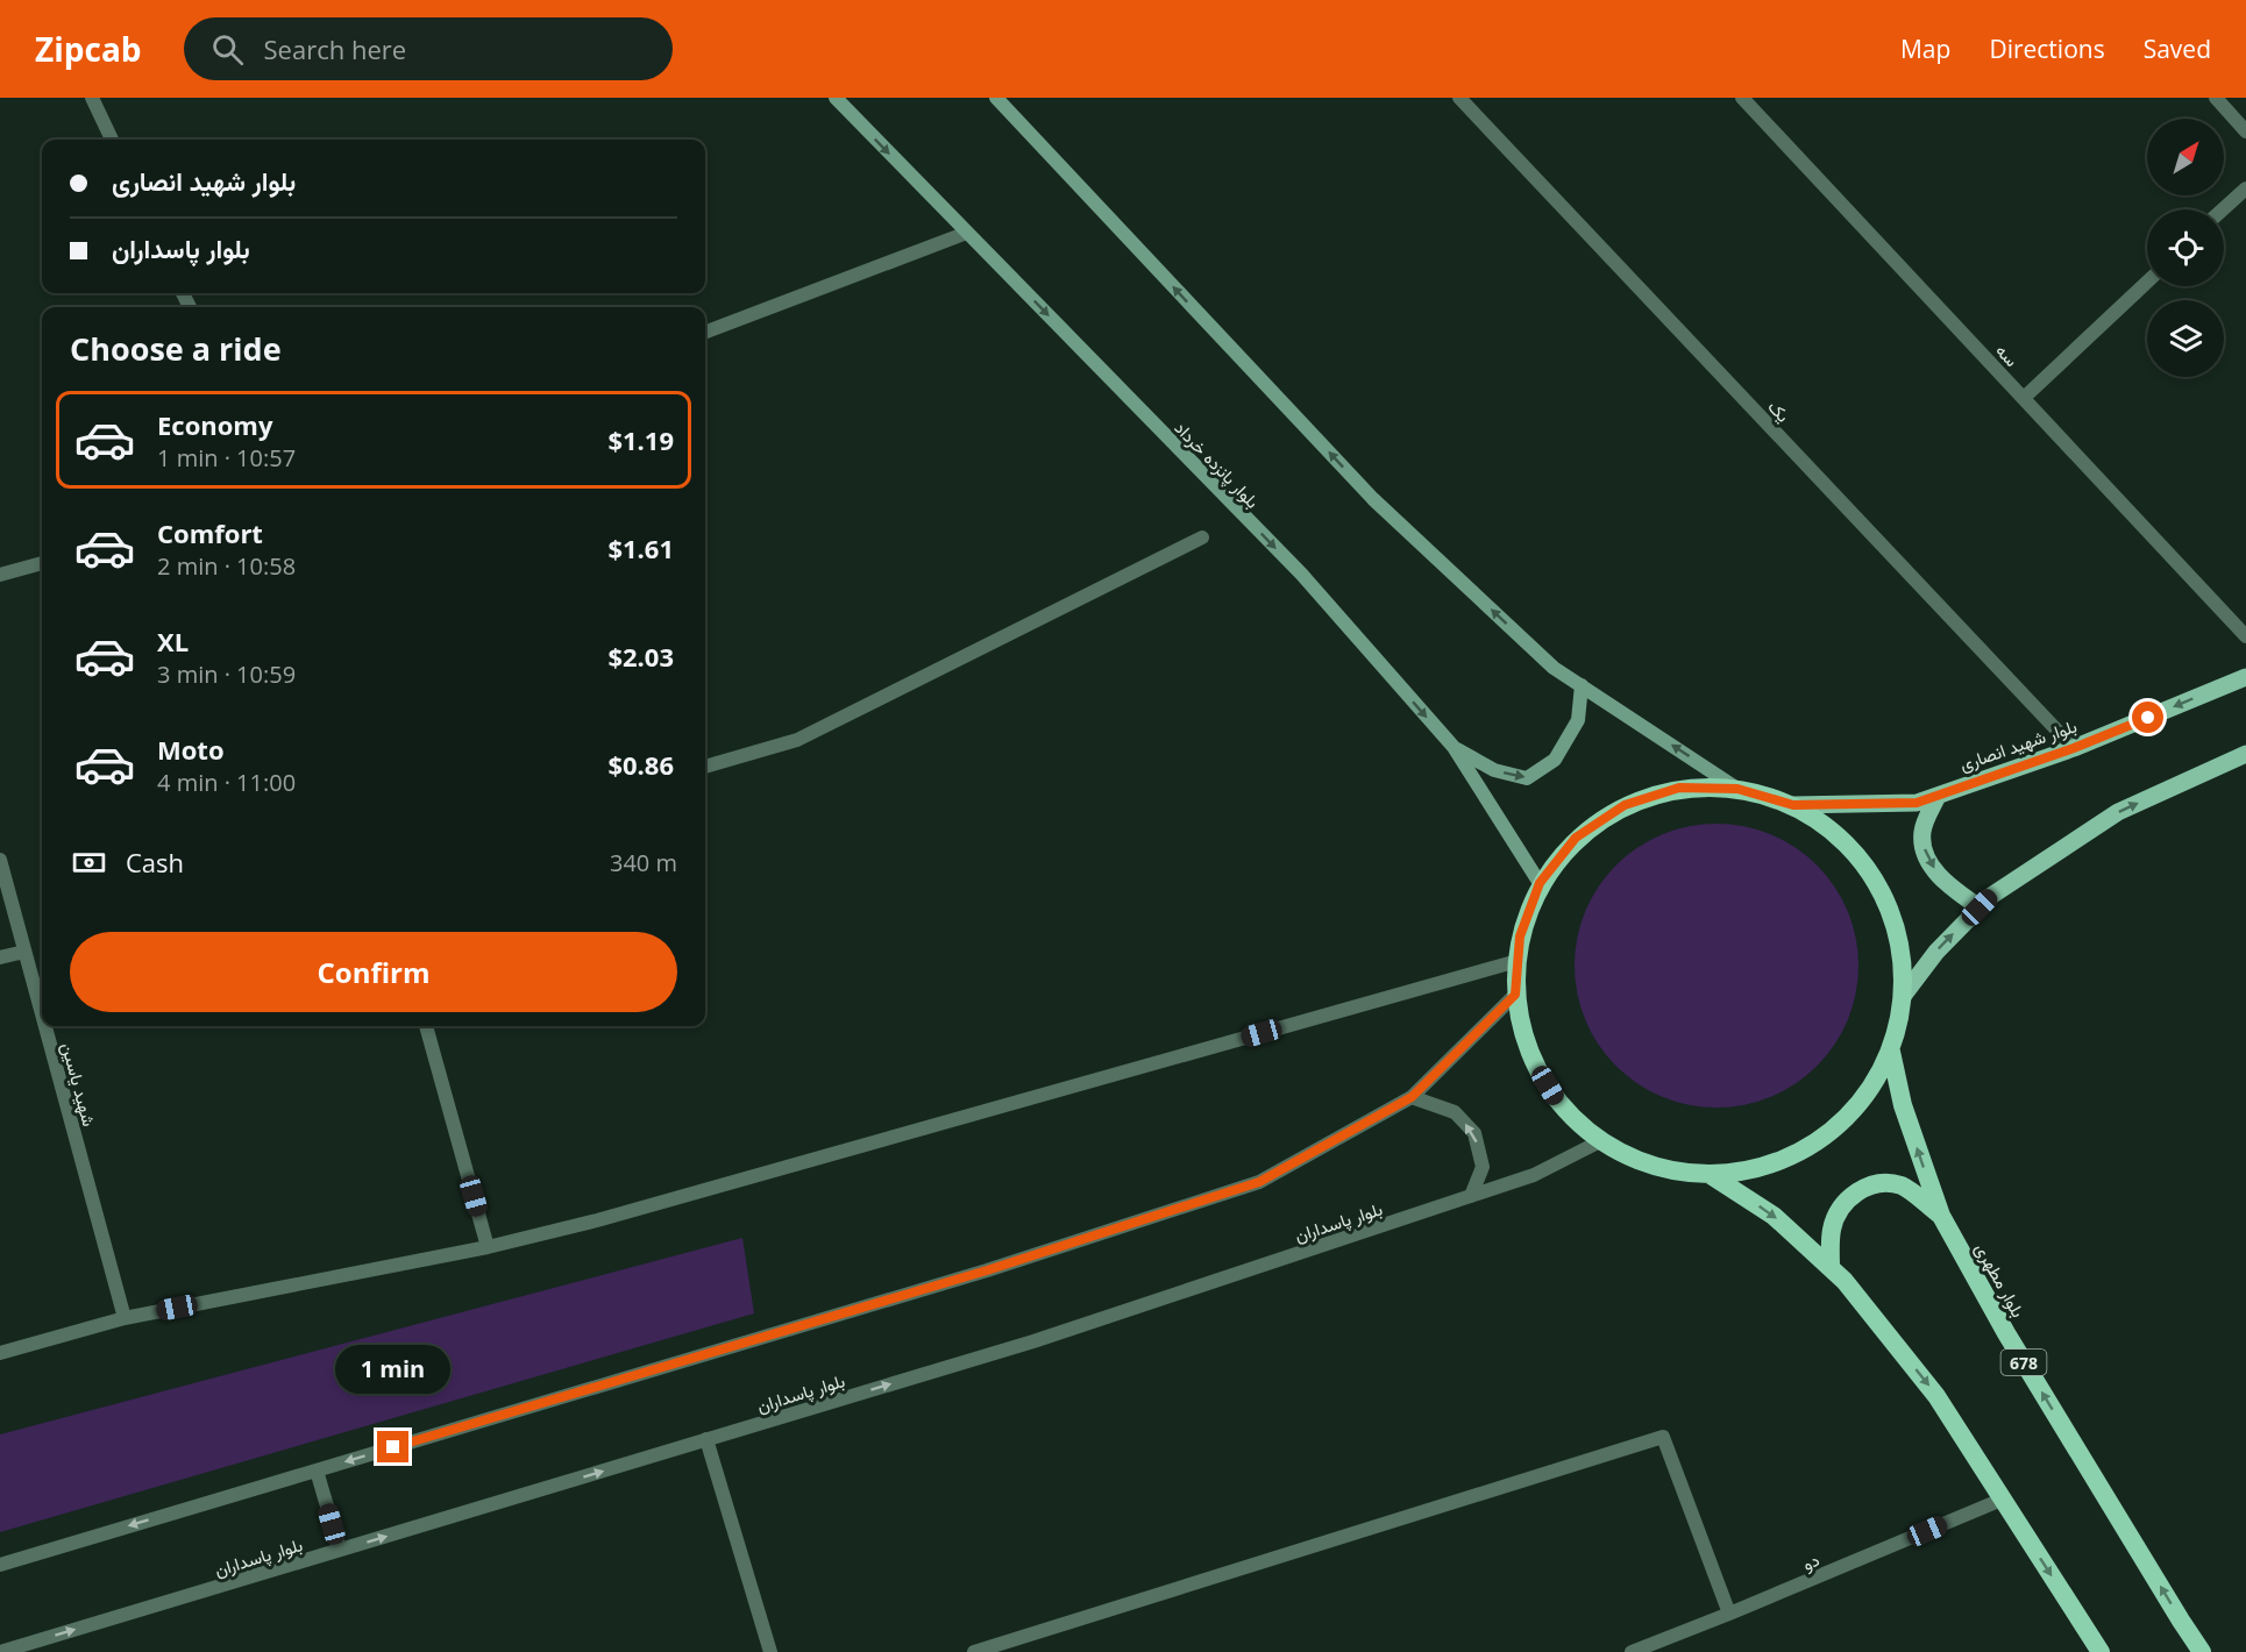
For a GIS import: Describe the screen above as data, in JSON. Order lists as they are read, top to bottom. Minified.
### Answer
{"streets":{"highway":["بلوار مطهری","678"],"main road":["بلوار پانزده خرداد","بلوار شهید انصاری"],"street":["سه","یک","شهید یاسین","بلوار پاسداران","دو"]},"crossings":[["یک","بلوار شهید انصاری"]],"north":"top right","page":{"header":"Zipcab","search":"Search here","nav":["Map","Directions","Saved"],"banner":["بلوار شهید انصاری","بلوار پاسداران"],"heading":"Choose a ride","list":[{"name":"Economy","note":"1 min · 10:57","value":"$1.19"},{"name":"Comfort","note":"2 min · 10:58","value":"$1.61"},{"name":"XL","note":"3 min · 10:59","value":"$2.03"},{"name":"Moto","note":"4 min · 11:00","value":"$0.86"}],"pay":["Cash","340 m"],"buttons":"Confirm","bubble":"1 min"}}
